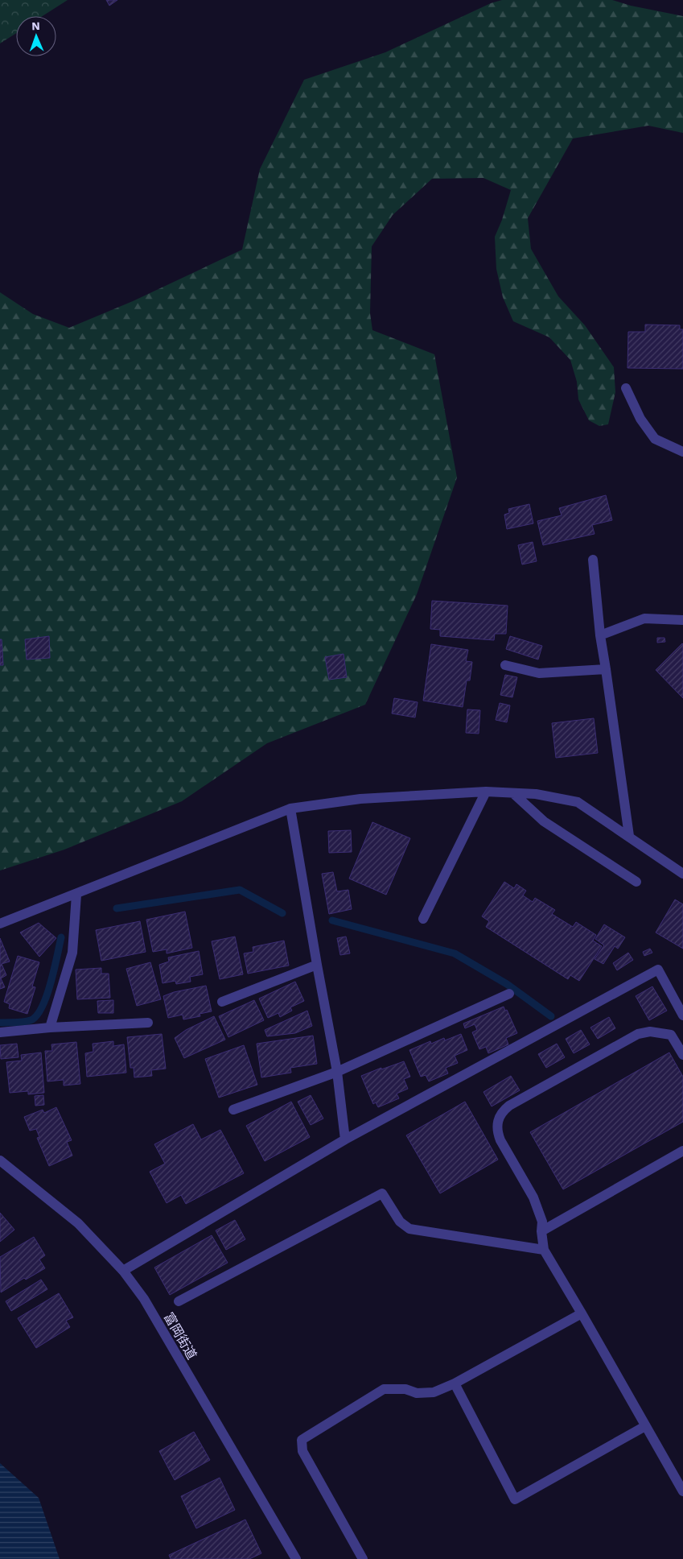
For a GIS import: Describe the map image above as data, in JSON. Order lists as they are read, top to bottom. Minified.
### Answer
{"streets":{"street":["富岡街道"]},"north":"top"}
